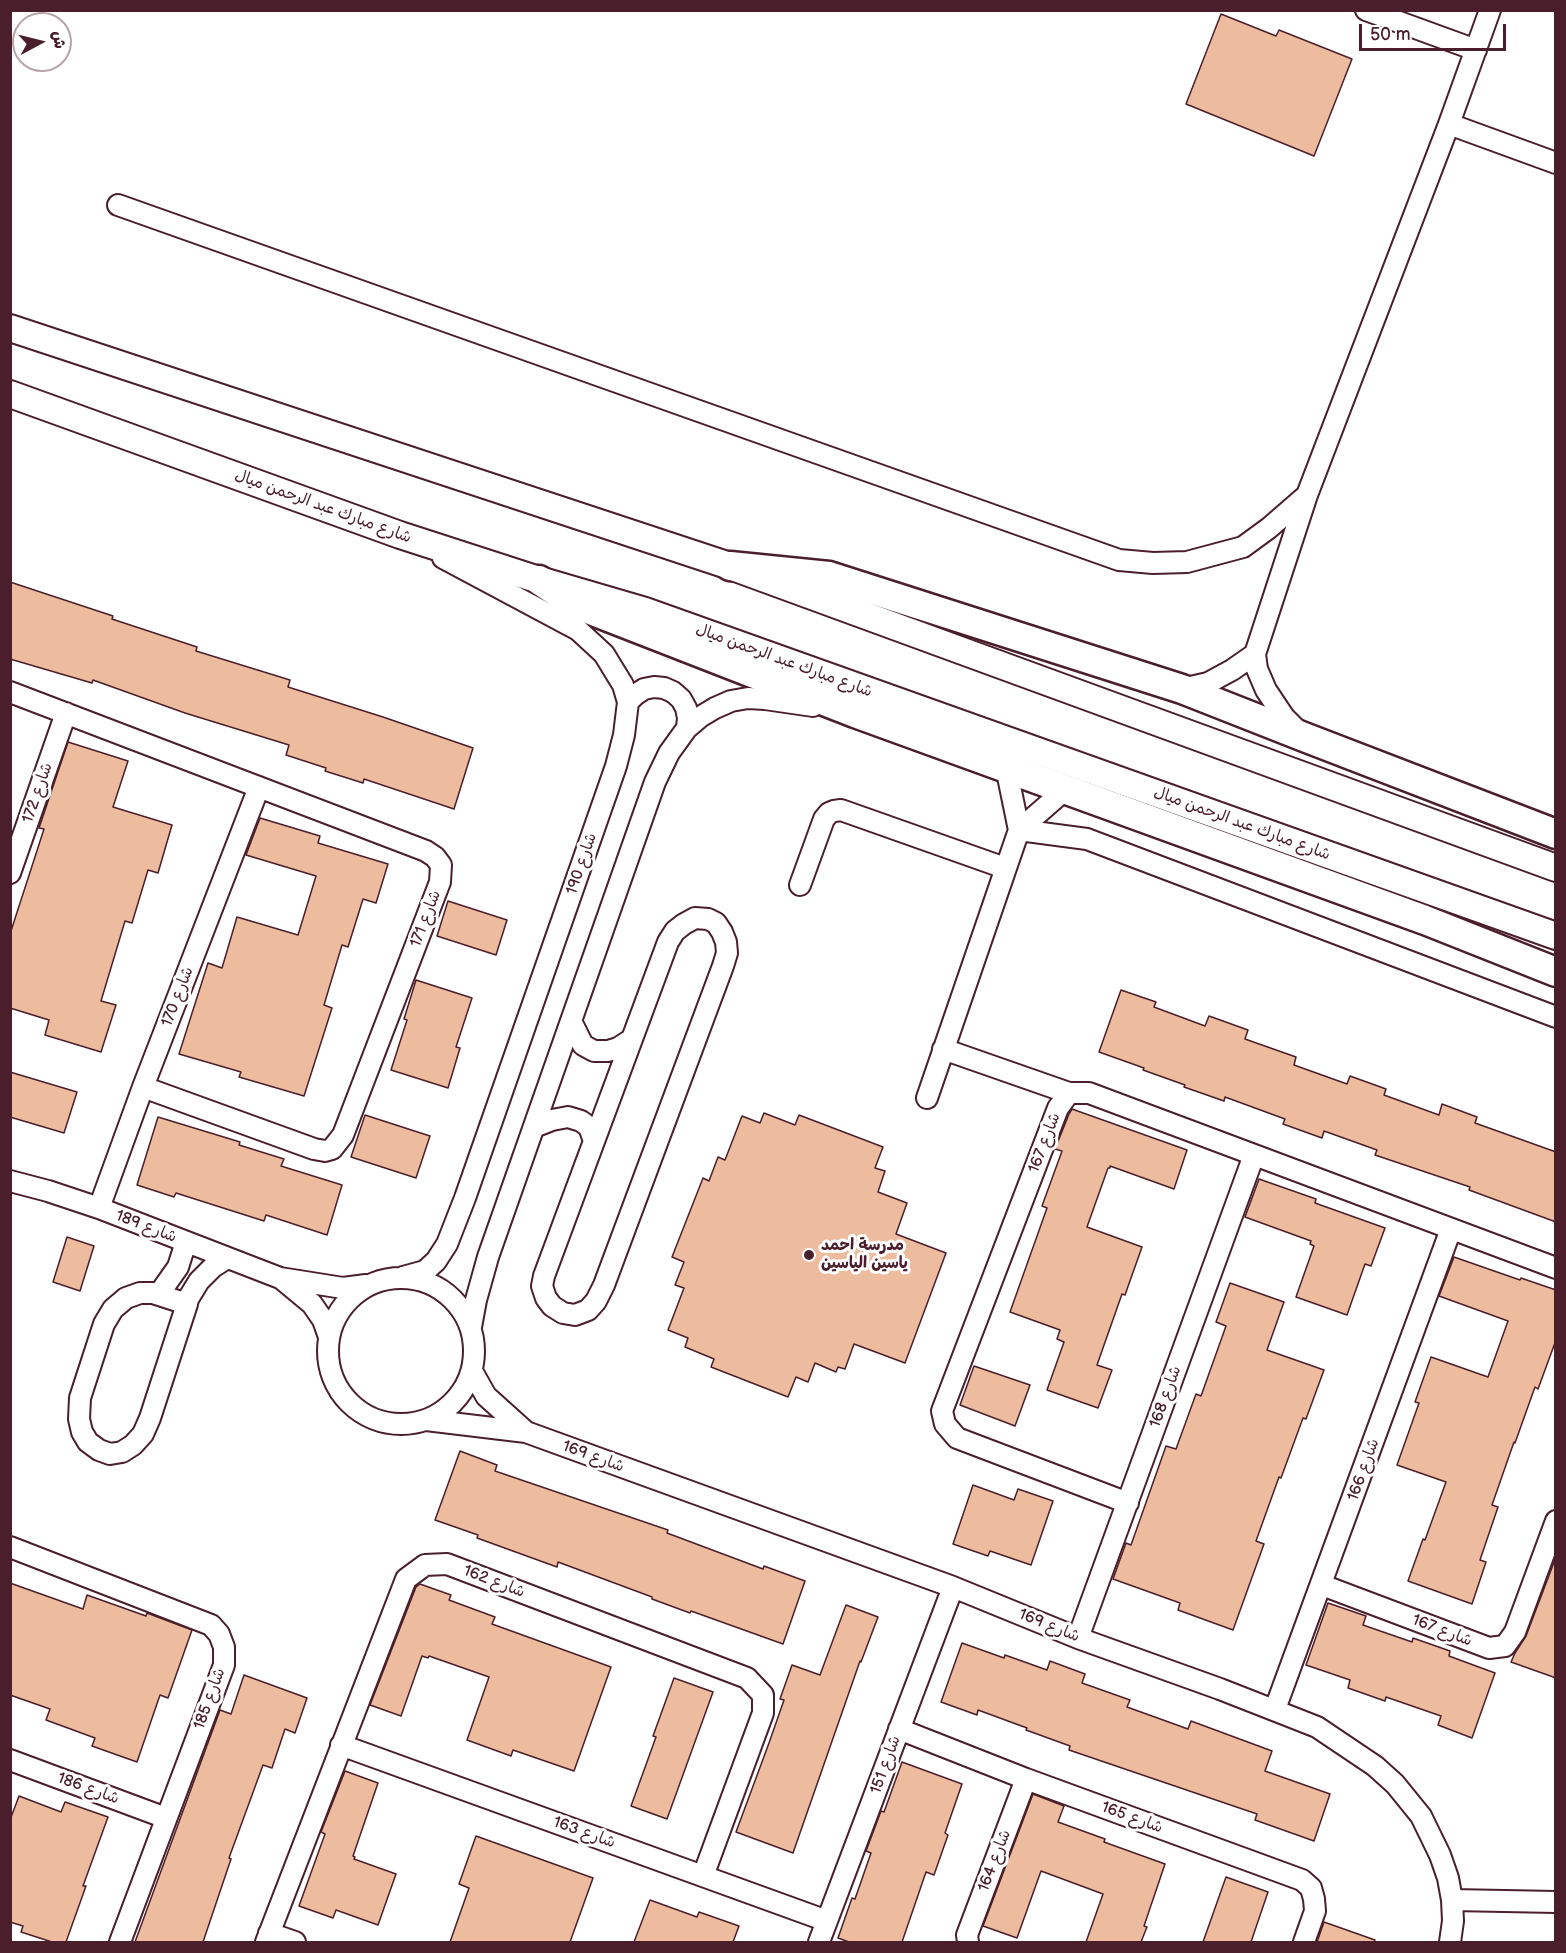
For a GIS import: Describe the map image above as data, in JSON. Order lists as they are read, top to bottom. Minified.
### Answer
{"streets":{"main road":["شارع مبارك عبد الرحمن ميال"],"street":["شارع 172","شارع 190","شارع 171","شارع 170","شارع 167","شارع 189","شارع 168","شارع 169","شارع 166","شارع 162","شارع 185","شارع 151","شارع 186","شارع 165","شارع 163","شارع 164"]},"crossings":[["شارع مبارك عبد الرحمن ميال","شارع 190"],["شارع 172","شارع 171"],["شارع 190","شارع 189"],["شارع 190","شارع 169"],["شارع 171","شارع 170"],["شارع 170","شارع 189"],["شارع 167","شارع 168"],["شارع 167","شارع 166"],["شارع 189","شارع 169"],["شارع 168","شارع 169"],["شارع 169","شارع 166"],["شارع 169","شارع 151"],["شارع 162","شارع 163"],["شارع 185","شارع 186"],["شارع 151","شارع 165"],["شارع 151","شارع 163"],["شارع 165","شارع 164"]],"places":["مدرسة احمد ياسين الياسين"],"scale_bar":"50 m","north":"right"}
